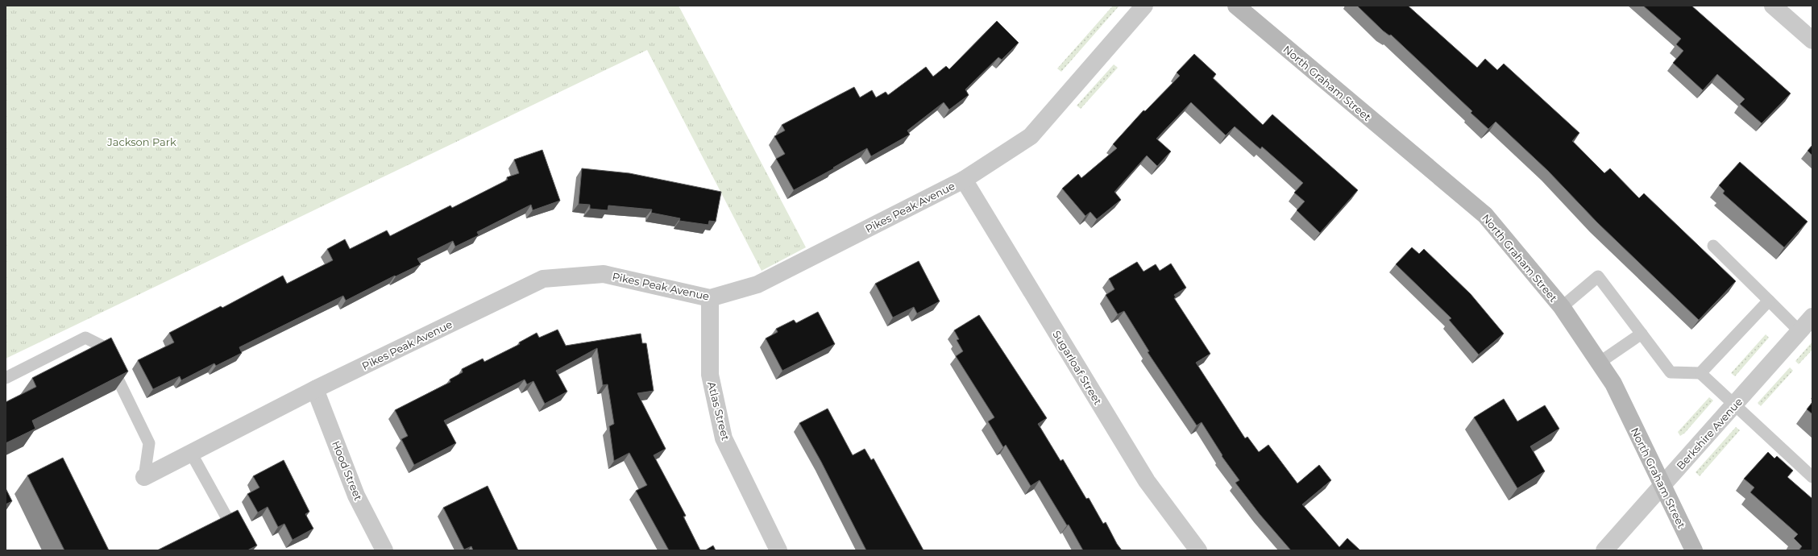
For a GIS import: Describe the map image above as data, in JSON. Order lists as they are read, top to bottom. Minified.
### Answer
{"streets":{"main road":["North Graham Street"],"street":["Pikes Peak Avenue","Sugarloaf Street","Atlas Street","Berkshire Avenue","Hood Street"]},"crossings":[["North Graham Street","Berkshire Avenue"],["Pikes Peak Avenue","Sugarloaf Street"],["Pikes Peak Avenue","Atlas Street"],["Pikes Peak Avenue","Hood Street"]],"parks":["Jackson Park"]}
